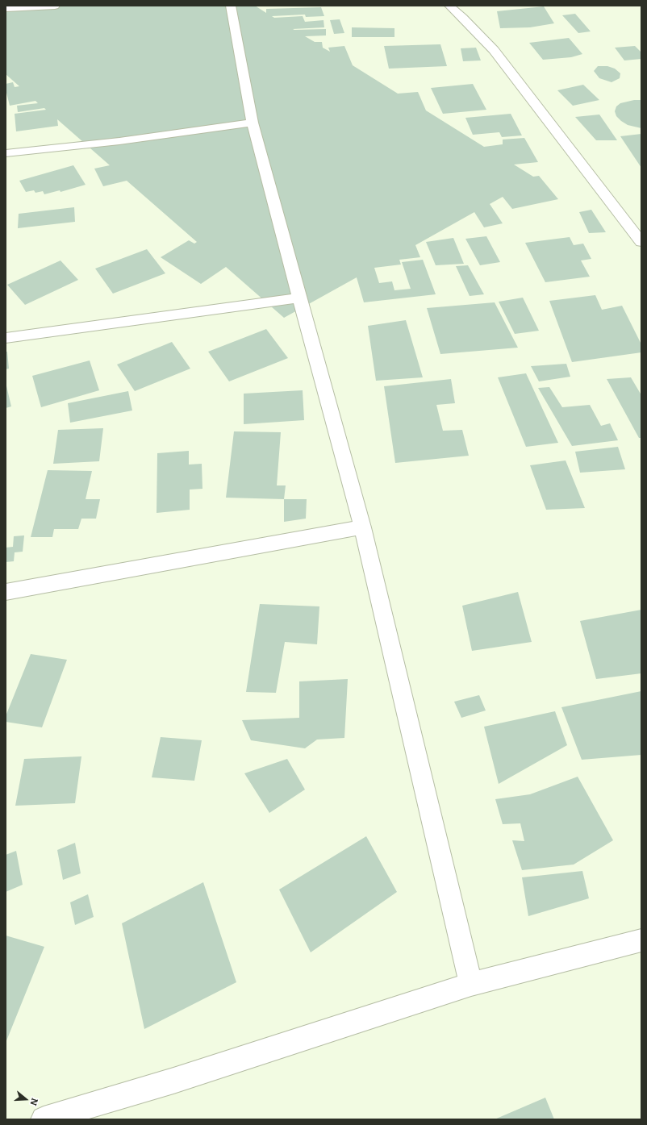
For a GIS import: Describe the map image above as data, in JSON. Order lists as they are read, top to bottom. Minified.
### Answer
{"north":"right"}
